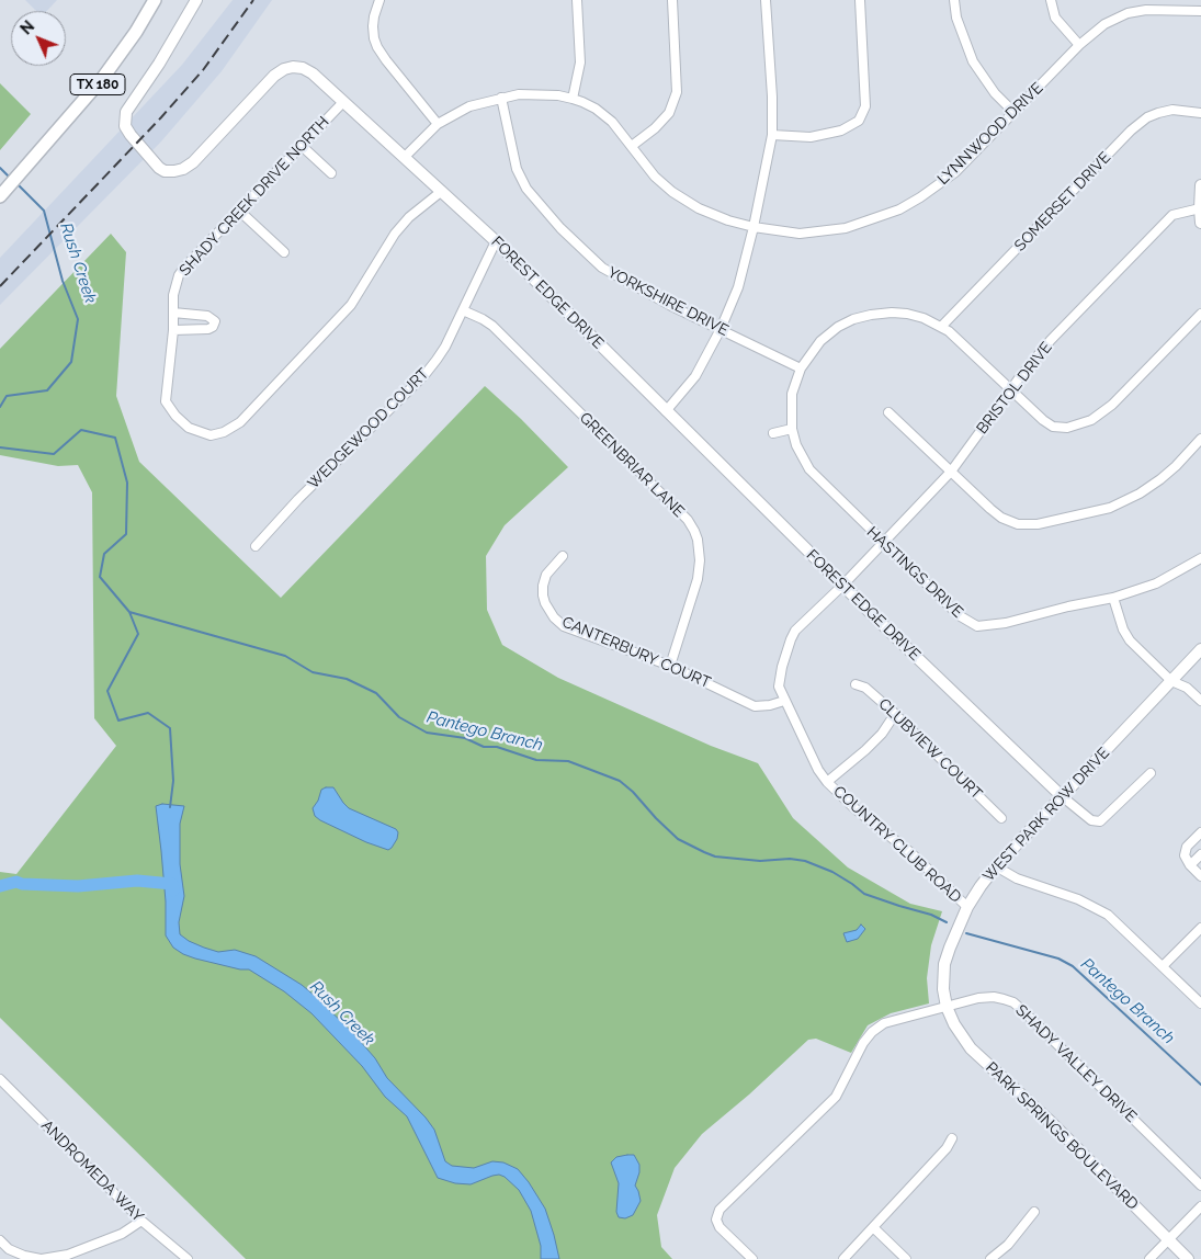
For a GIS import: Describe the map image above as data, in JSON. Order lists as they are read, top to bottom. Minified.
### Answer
{"streets":{"main road":["TX 180"],"street":["LYNNWOOD DRIVE","SHADY CREEK DRIVE NORTH","SOMERSET DRIVE","FOREST EDGE DRIVE","YORKSHIRE DRIVE","BRISTOL DRIVE","WEDGEWOOD COURT","GREENBRIAR LANE","HASTINGS DRIVE","CANTERBURY COURT","CLUBVIEW COURT","WEST PARK ROW DRIVE","COUNTRY CLUB ROAD","SHADY VALLEY DRIVE","PARK SPRINGS BOULEVARD","ANDROMEDA WAY"]},"crossings":[["LYNNWOOD DRIVE","FOREST EDGE DRIVE"],["LYNNWOOD DRIVE","YORKSHIRE DRIVE"],["SHADY CREEK DRIVE NORTH","FOREST EDGE DRIVE"],["SOMERSET DRIVE","HASTINGS DRIVE"],["FOREST EDGE DRIVE","BRISTOL DRIVE"],["FOREST EDGE DRIVE","WEDGEWOOD COURT"],["FOREST EDGE DRIVE","WEST PARK ROW DRIVE"],["FOREST EDGE DRIVE","COUNTRY CLUB ROAD"],["YORKSHIRE DRIVE","HASTINGS DRIVE"],["BRISTOL DRIVE","HASTINGS DRIVE"],["BRISTOL DRIVE","COUNTRY CLUB ROAD"],["WEDGEWOOD COURT","GREENBRIAR LANE"],["GREENBRIAR LANE","CANTERBURY COURT"],["CANTERBURY COURT","COUNTRY CLUB ROAD"],["WEST PARK ROW DRIVE","COUNTRY CLUB ROAD"],["WEST PARK ROW DRIVE","SHADY VALLEY DRIVE"],["WEST PARK ROW DRIVE","PARK SPRINGS BOULEVARD"],["SHADY VALLEY DRIVE","PARK SPRINGS BOULEVARD"]],"water":["Rush Creek","Pantego Branch"],"north":"top left"}
